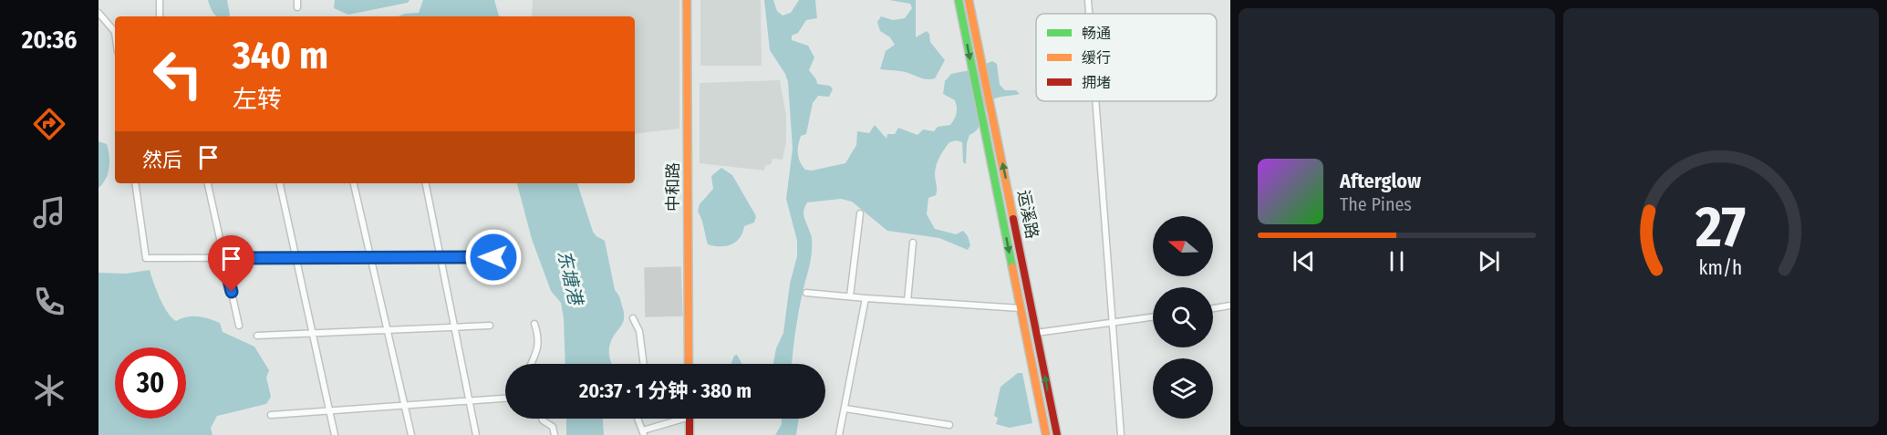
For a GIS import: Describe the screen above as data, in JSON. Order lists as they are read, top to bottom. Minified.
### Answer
{"streets":{"main road":["中和路","运溪路"]},"water":["东塘港"],"legend":["畅通","缓行","拥堵"],"north":"left","page":{"tabs":"20:36","turn":["340 m","左转"],"then":"然后","song":["Afterglow","The Pines"],"limit":"30","trip":"20:37 · 1 分钟 · 380 m","gauge":["27","km/h"]}}
